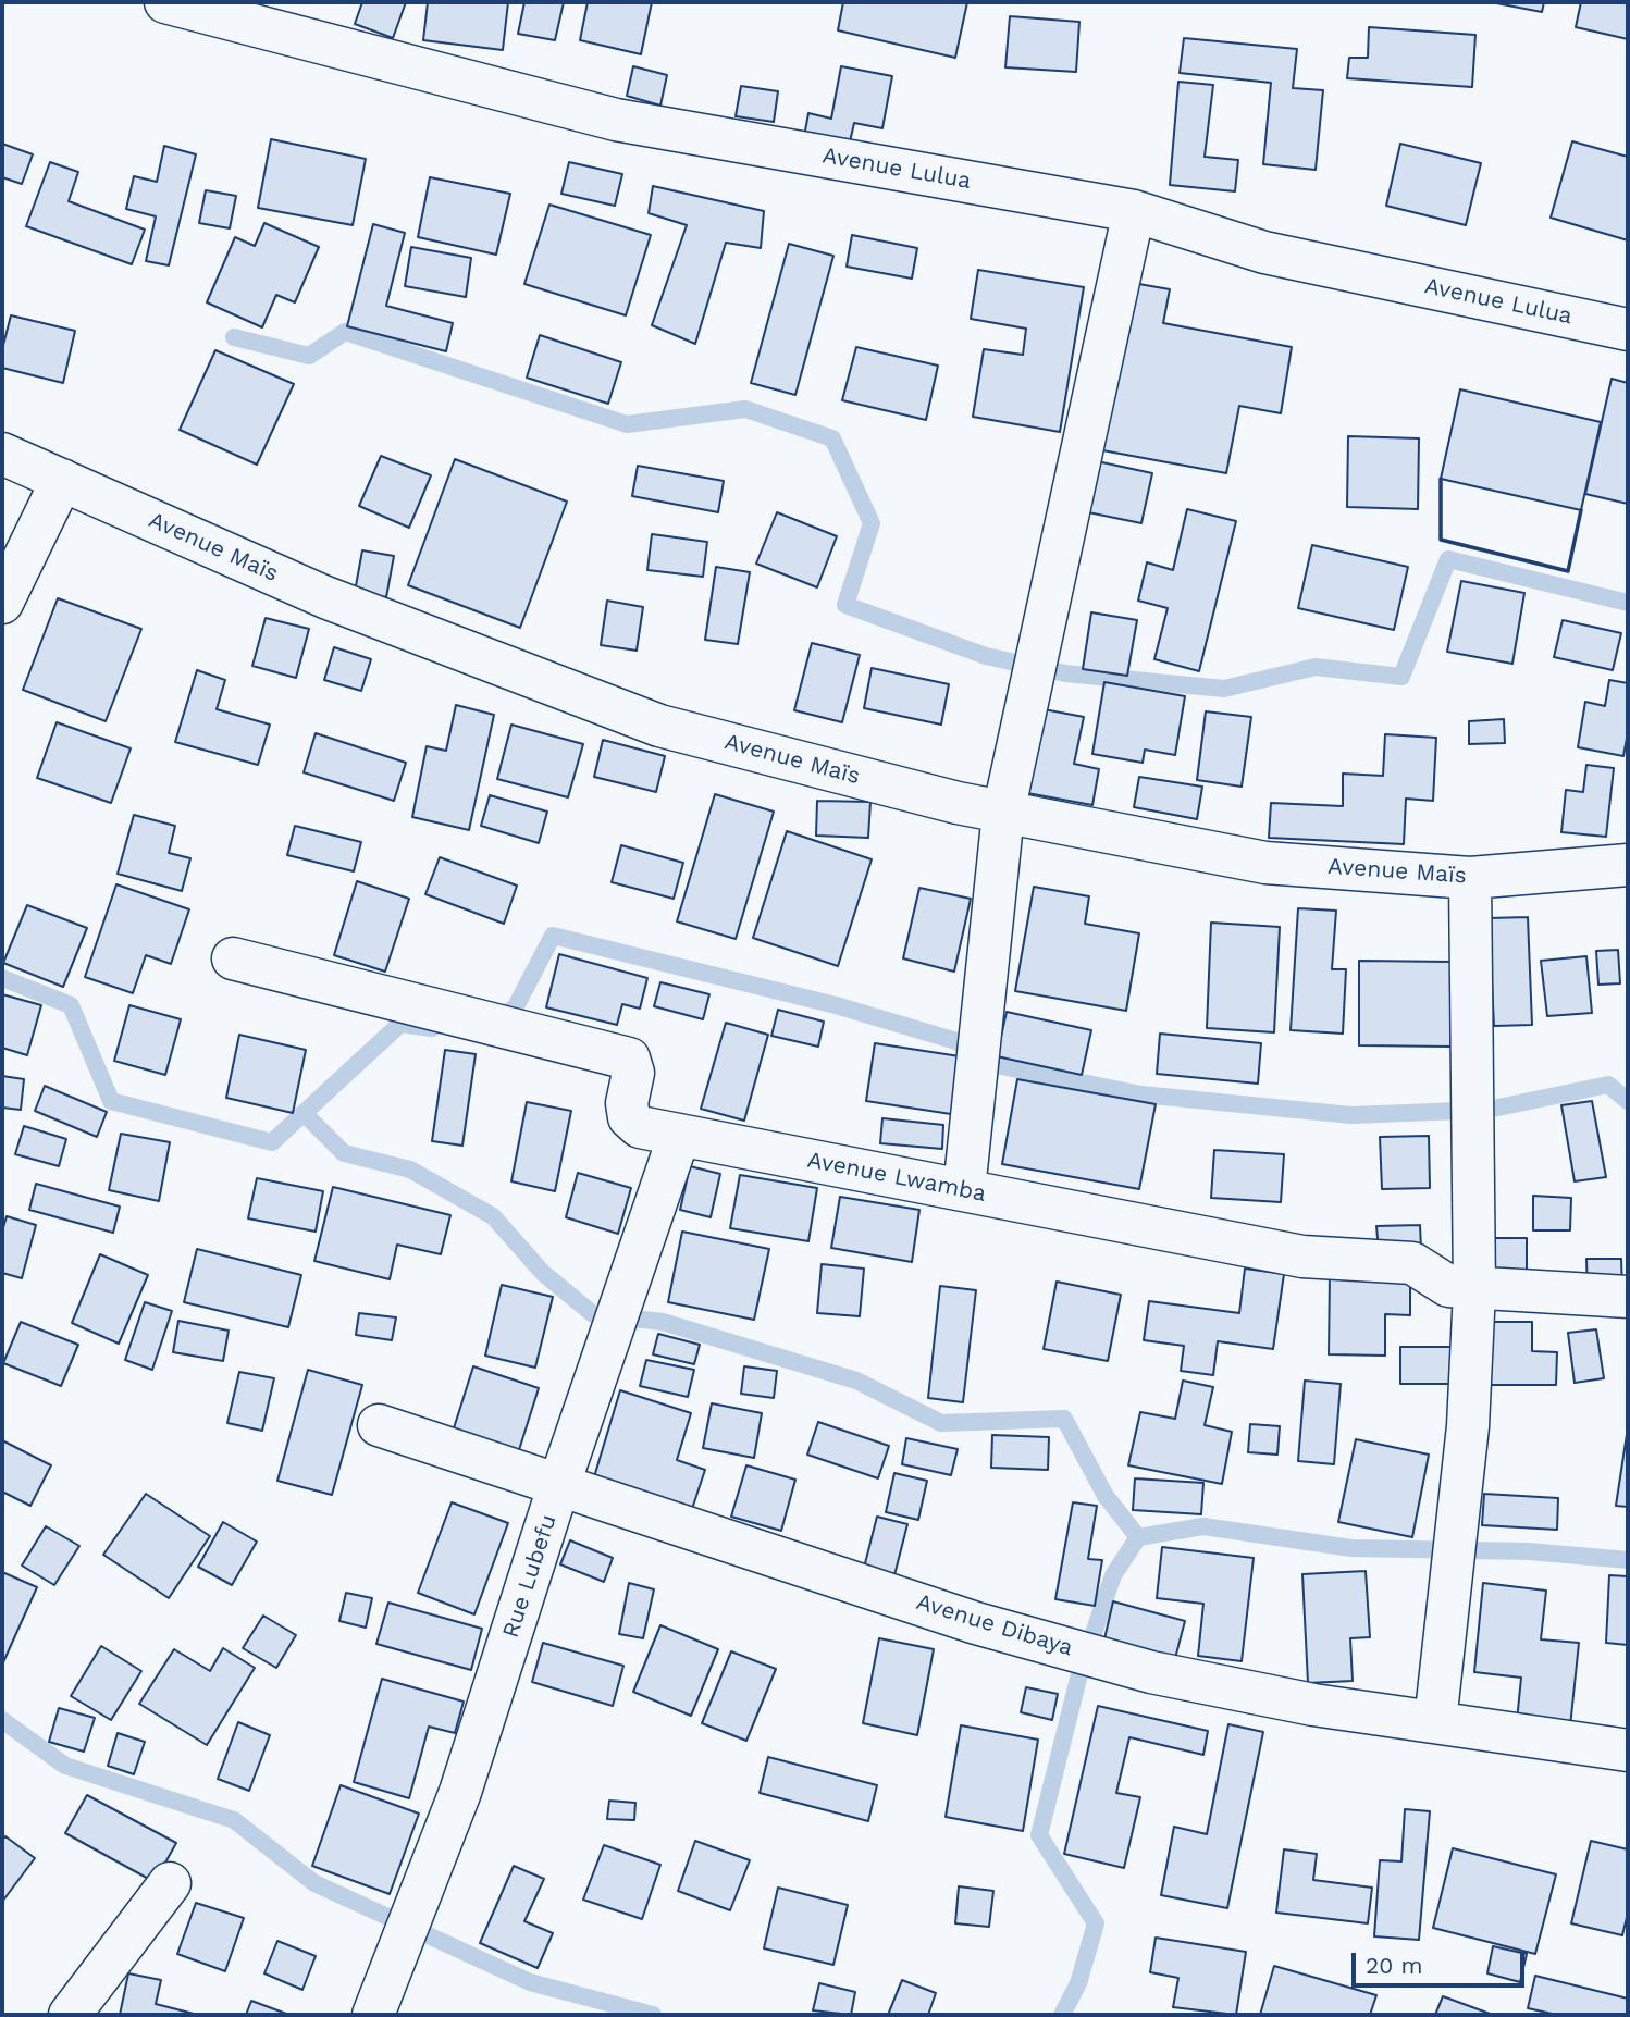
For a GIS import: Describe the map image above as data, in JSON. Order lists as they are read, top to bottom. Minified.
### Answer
{"streets":{"street":["Avenue Lulua","Avenue Maïs","Avenue Lwamba","Rue Lubefu","Avenue Dibaya"]},"crossings":[["Avenue Lwamba","Rue Lubefu"],["Rue Lubefu","Avenue Dibaya"]],"scale_bar":"20 m"}
